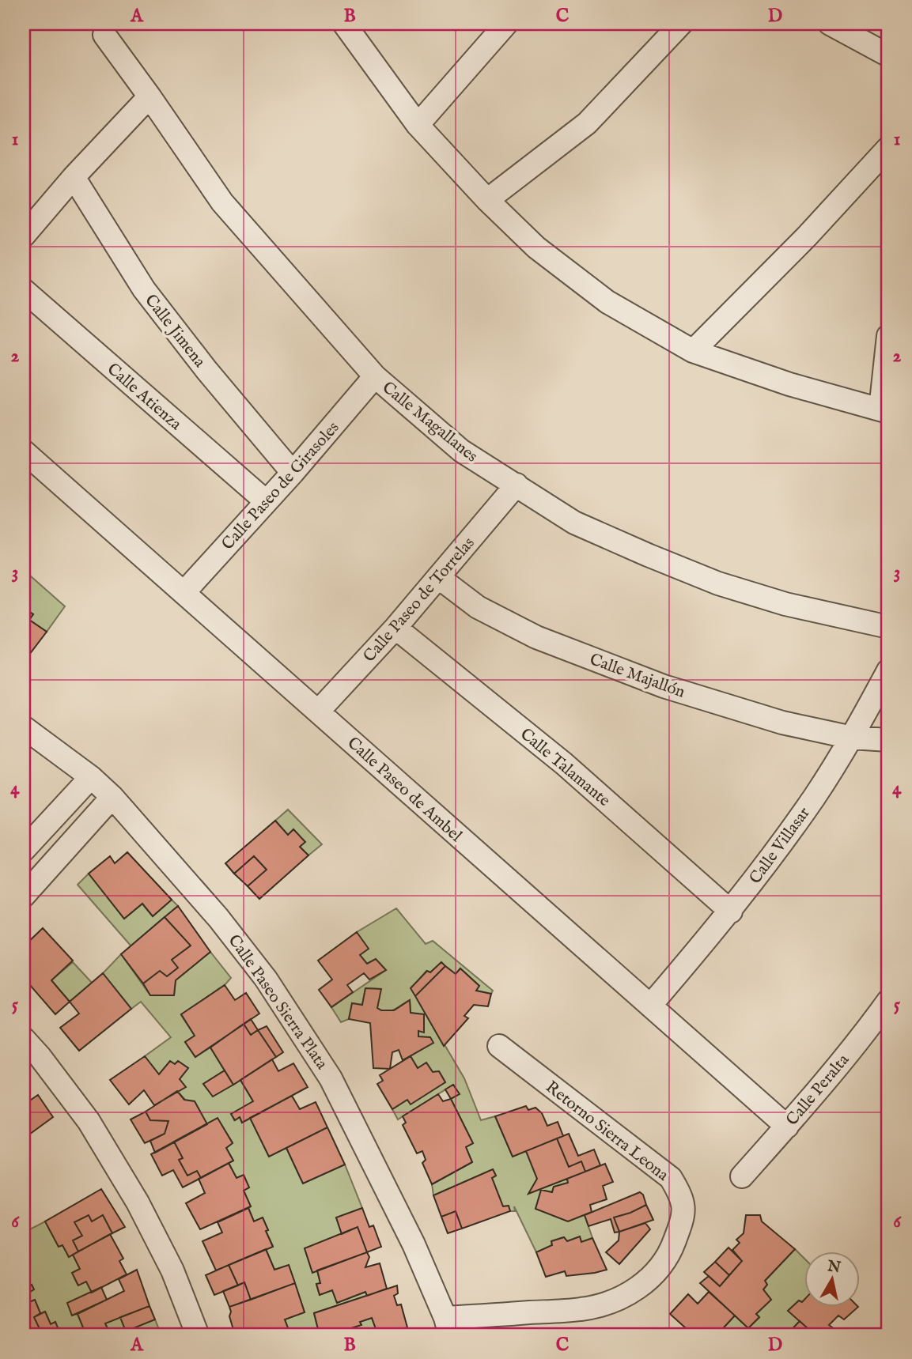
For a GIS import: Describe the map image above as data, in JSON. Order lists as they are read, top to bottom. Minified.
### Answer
{"streets":{"street":["Calle Jimena","Calle Atienza","Calle Magallanes","Calle Paseo de Girasoles","Calle Paseo de Torrelas","Calle Majallón","Calle Talamante","Calle Paseo de Ambel","Calle Villasar","Calle Paseo Sierra Plata","Calle Peralta","Retorno Sierra Leona"]},"crossings":[["Calle Jimena","Calle Paseo de Girasoles"],["Calle Atienza","Calle Paseo de Girasoles"],["Calle Magallanes","Calle Paseo de Girasoles"],["Calle Magallanes","Calle Paseo de Torrelas"],["Calle Paseo de Girasoles","Calle Paseo de Ambel"],["Calle Paseo de Torrelas","Calle Majallón"],["Calle Paseo de Torrelas","Calle Talamante"],["Calle Paseo de Torrelas","Calle Paseo de Ambel"],["Calle Majallón","Calle Villasar"],["Calle Talamante","Calle Villasar"],["Calle Paseo de Ambel","Calle Villasar"],["Calle Paseo de Ambel","Calle Peralta"],["Calle Paseo Sierra Plata","Retorno Sierra Leona"]],"north":"top","grid":{"columns":["A","B","C","D"],"rows":["1","2","3","4","5","6"]}}
